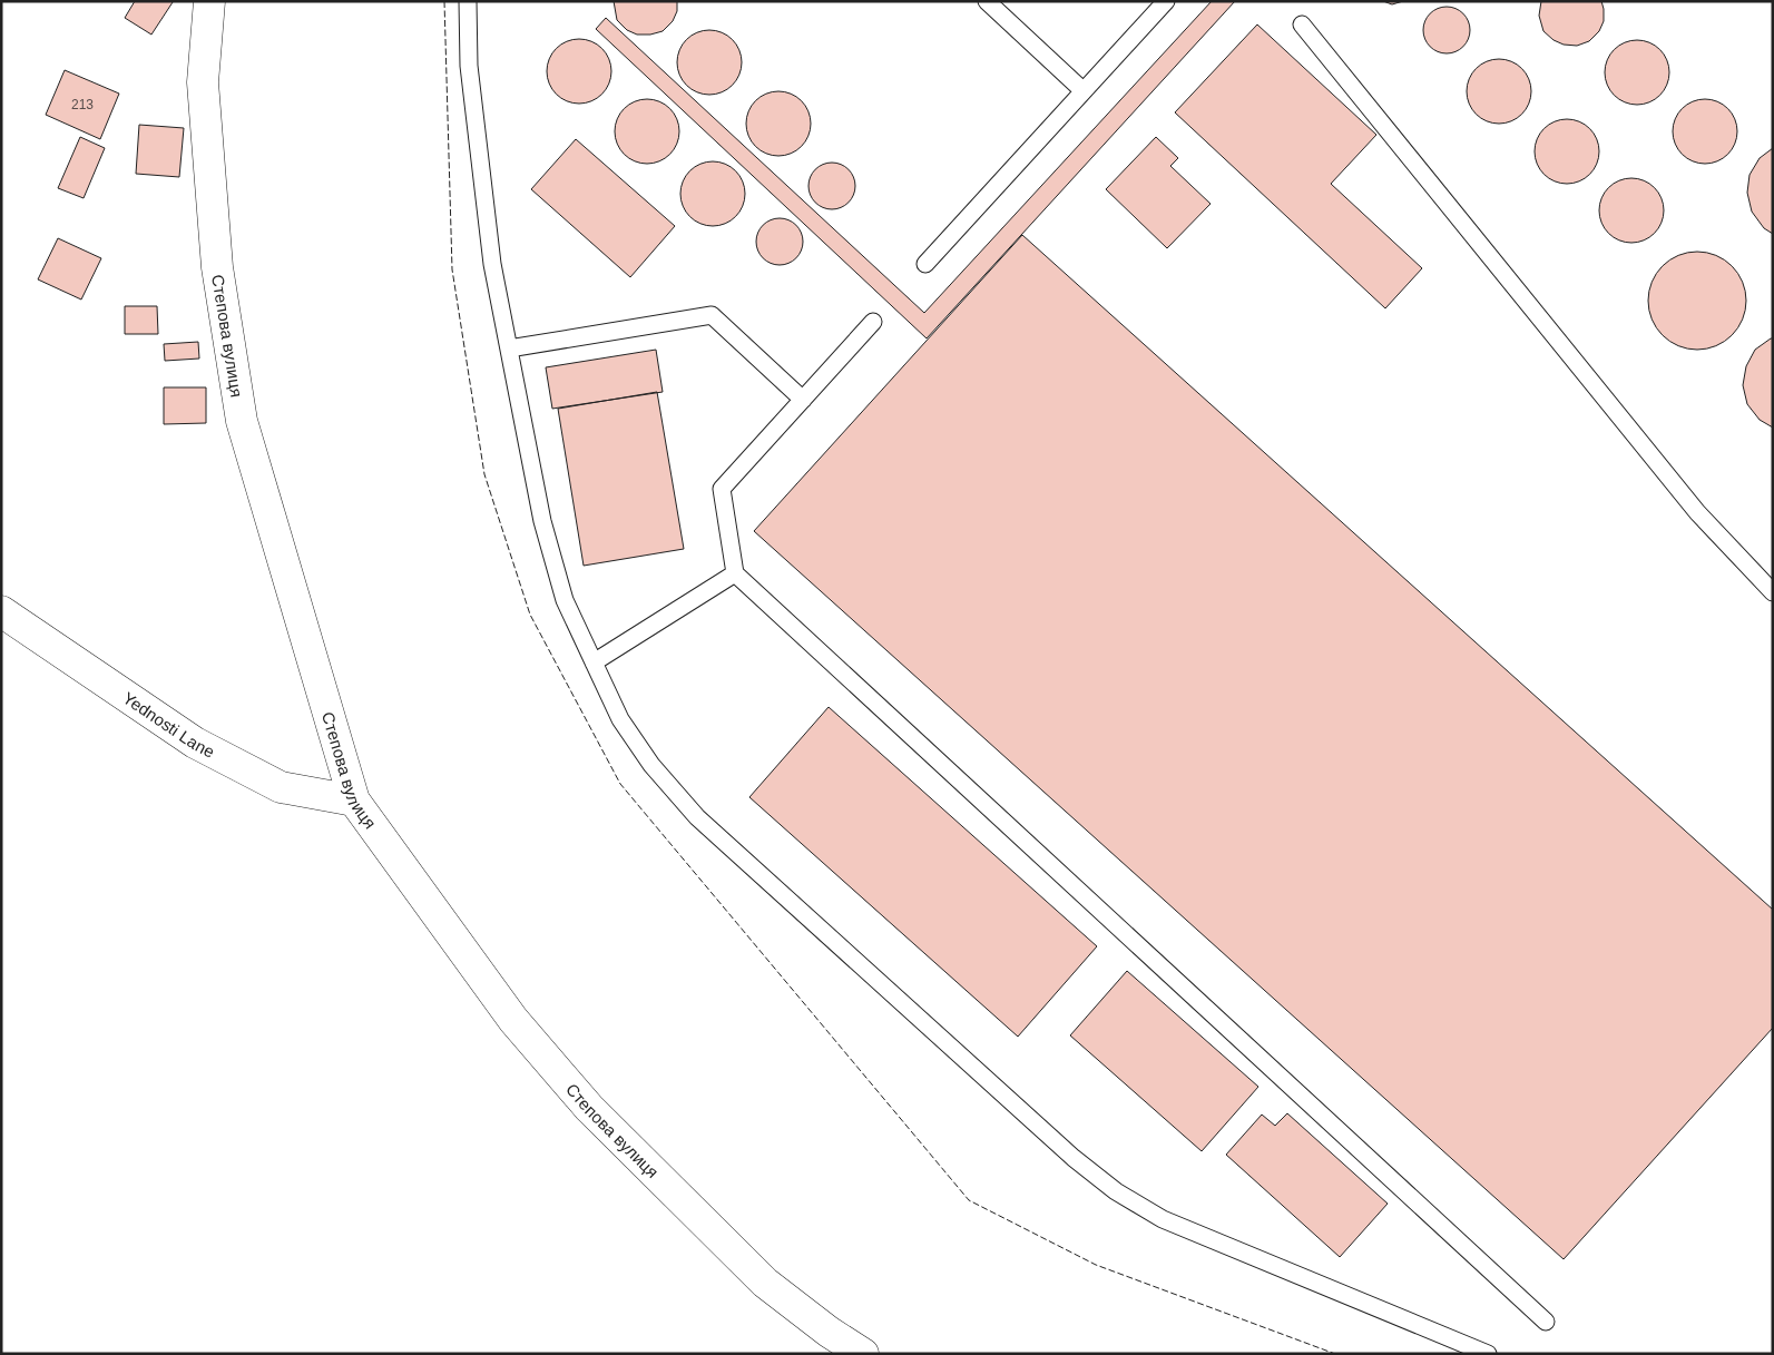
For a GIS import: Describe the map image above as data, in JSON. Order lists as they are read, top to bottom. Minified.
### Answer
{"streets":{"street":["Степова вулиця","Yednosti Lane"]},"crossings":[["Степова вулиця","Yednosti Lane"]],"house_numbers":["213"]}
